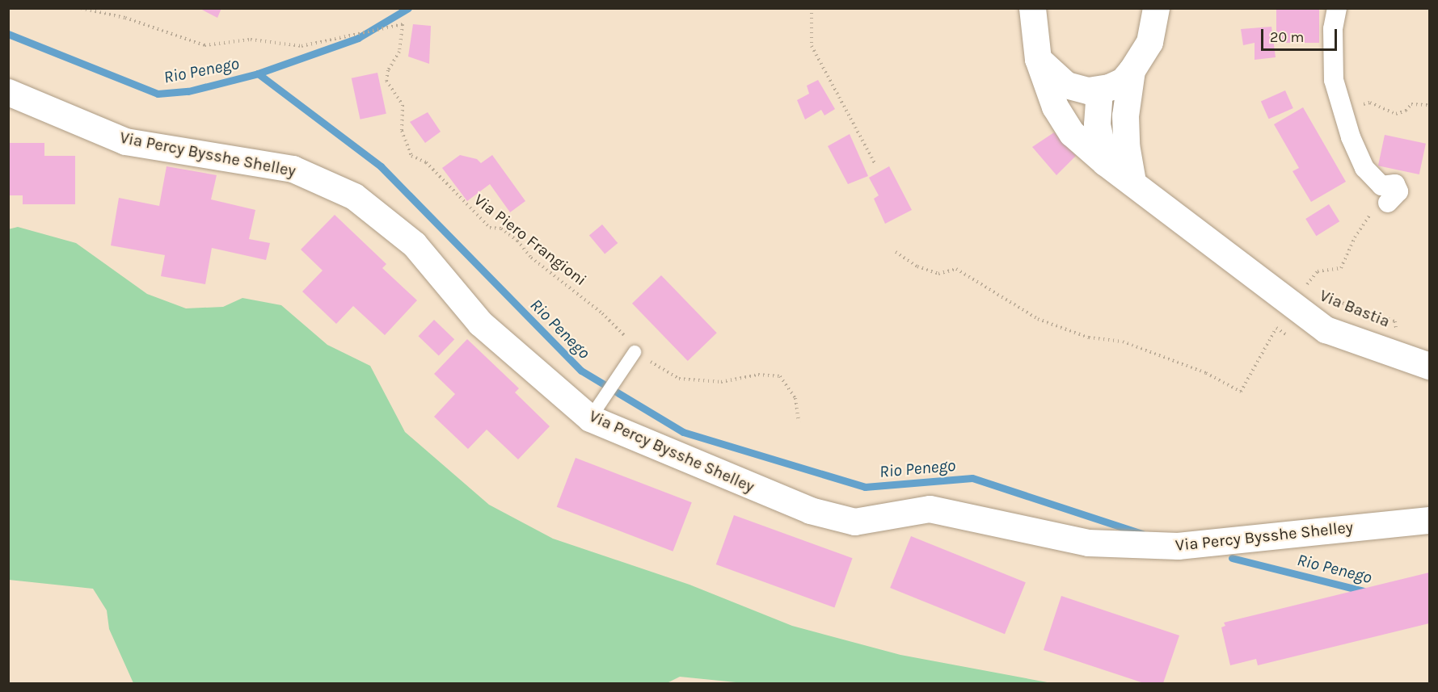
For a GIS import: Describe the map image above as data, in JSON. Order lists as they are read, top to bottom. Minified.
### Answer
{"streets":{"street":["Via Percy Bysshe Shelley"],"path":["Via Piero Frangioni","Via Bastia"]},"water":["Rio Penego"],"scale_bar":"20 m"}
